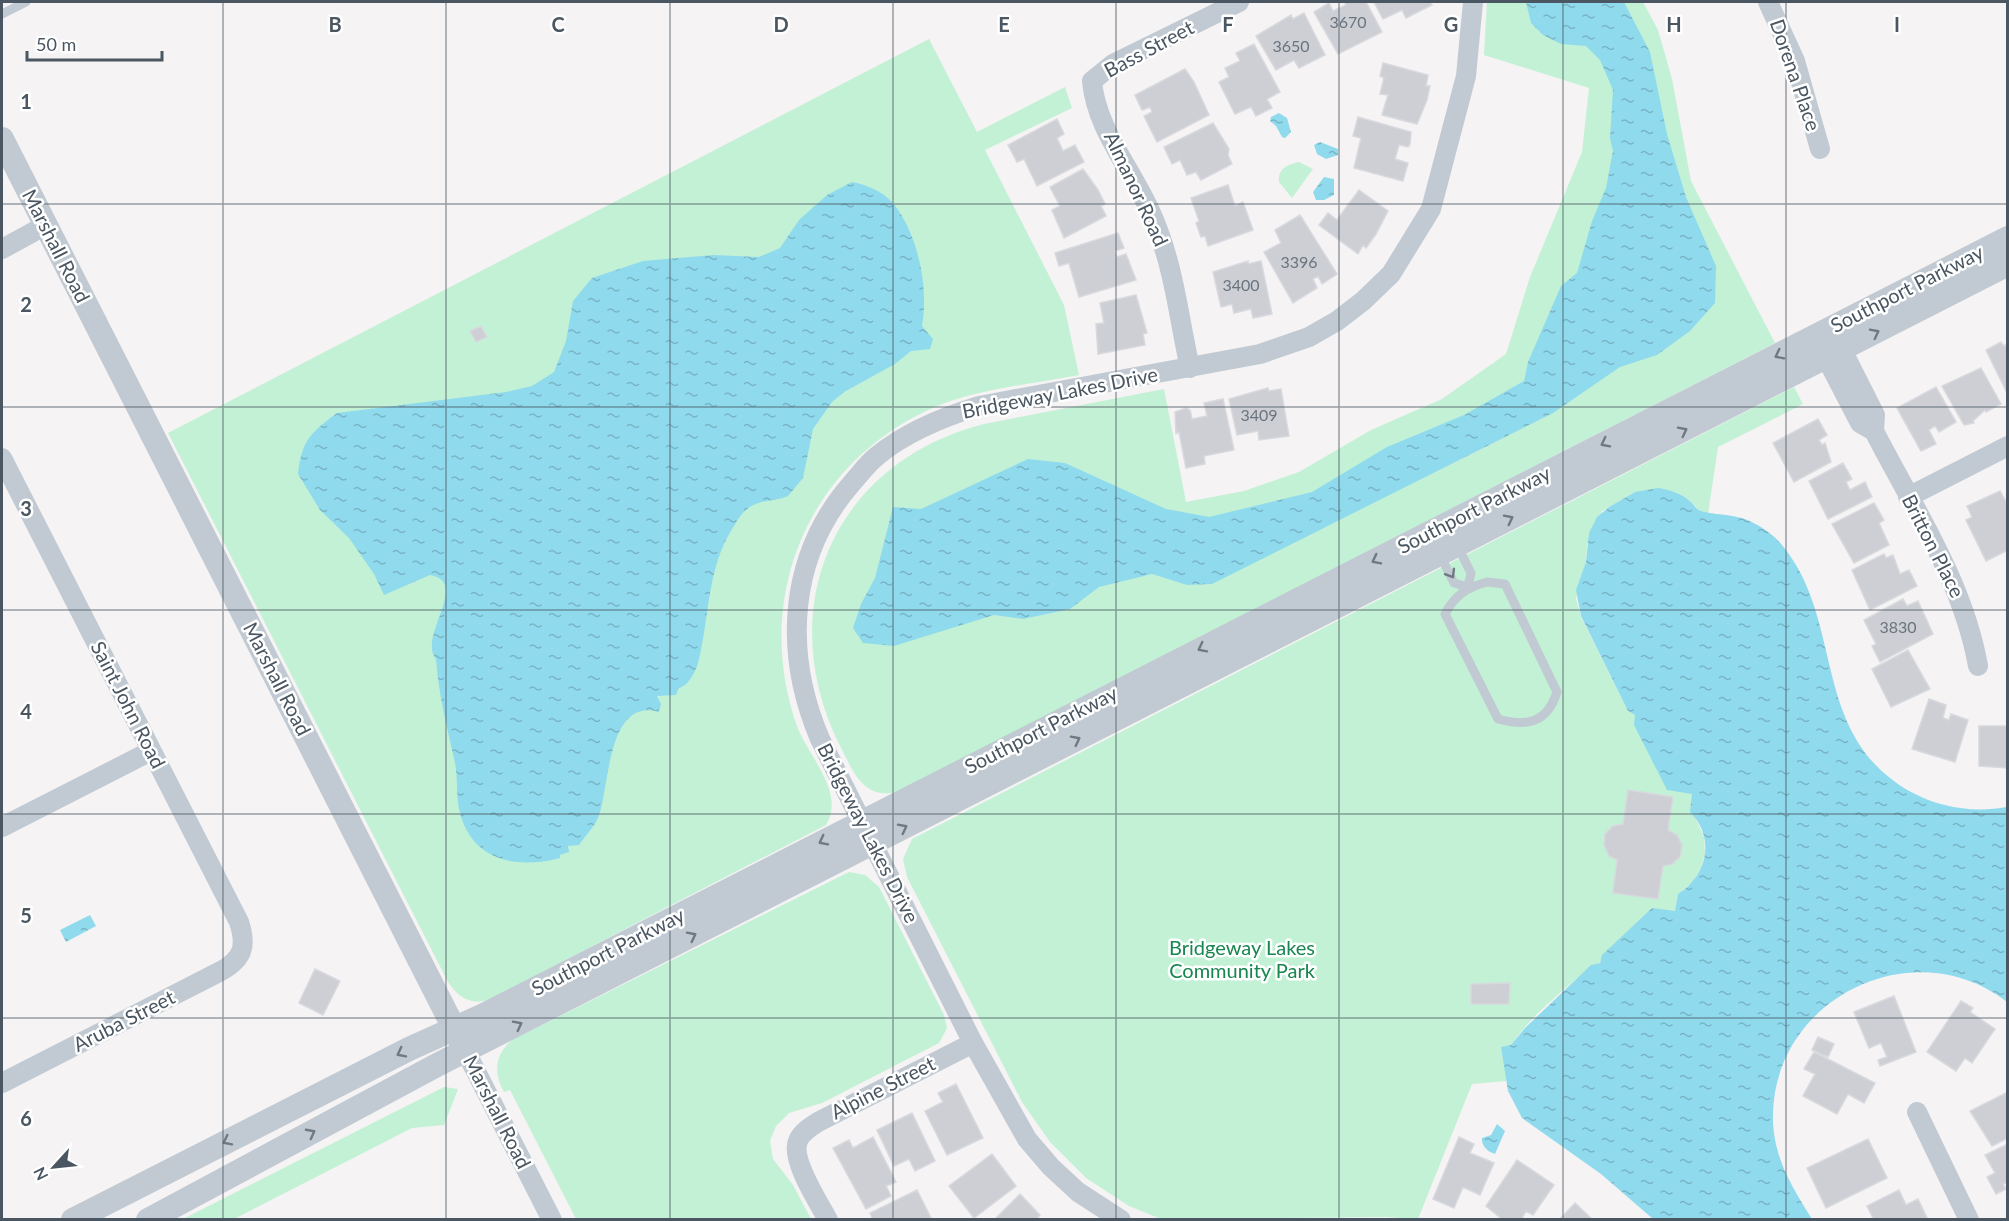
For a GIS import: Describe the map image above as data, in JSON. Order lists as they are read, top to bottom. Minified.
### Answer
{"streets":{"street":["Bass Street","Dorena Place","Almanor Road","Marshall Road","Southport Parkway","Bridgeway Lakes Drive","Britton Place","Saint John Road","Aruba Street","Alpine Street"]},"crossings":[["Bass Street","Almanor Road"],["Almanor Road","Bridgeway Lakes Drive"],["Marshall Road","Southport Parkway"],["Southport Parkway","Bridgeway Lakes Drive"],["Southport Parkway","Britton Place"],["Bridgeway Lakes Drive","Alpine Street"],["Saint John Road","Aruba Street"]],"parks":["Bridgeway Lakes Community Park"],"house_numbers":["3670","3650","3396","3400","3409","3830"],"scale_bar":"50 m","north":"bottom left","grid":{"columns":["B","C","D","E","F","G","H","I"],"rows":["1","2","3","4","5","6"]}}
